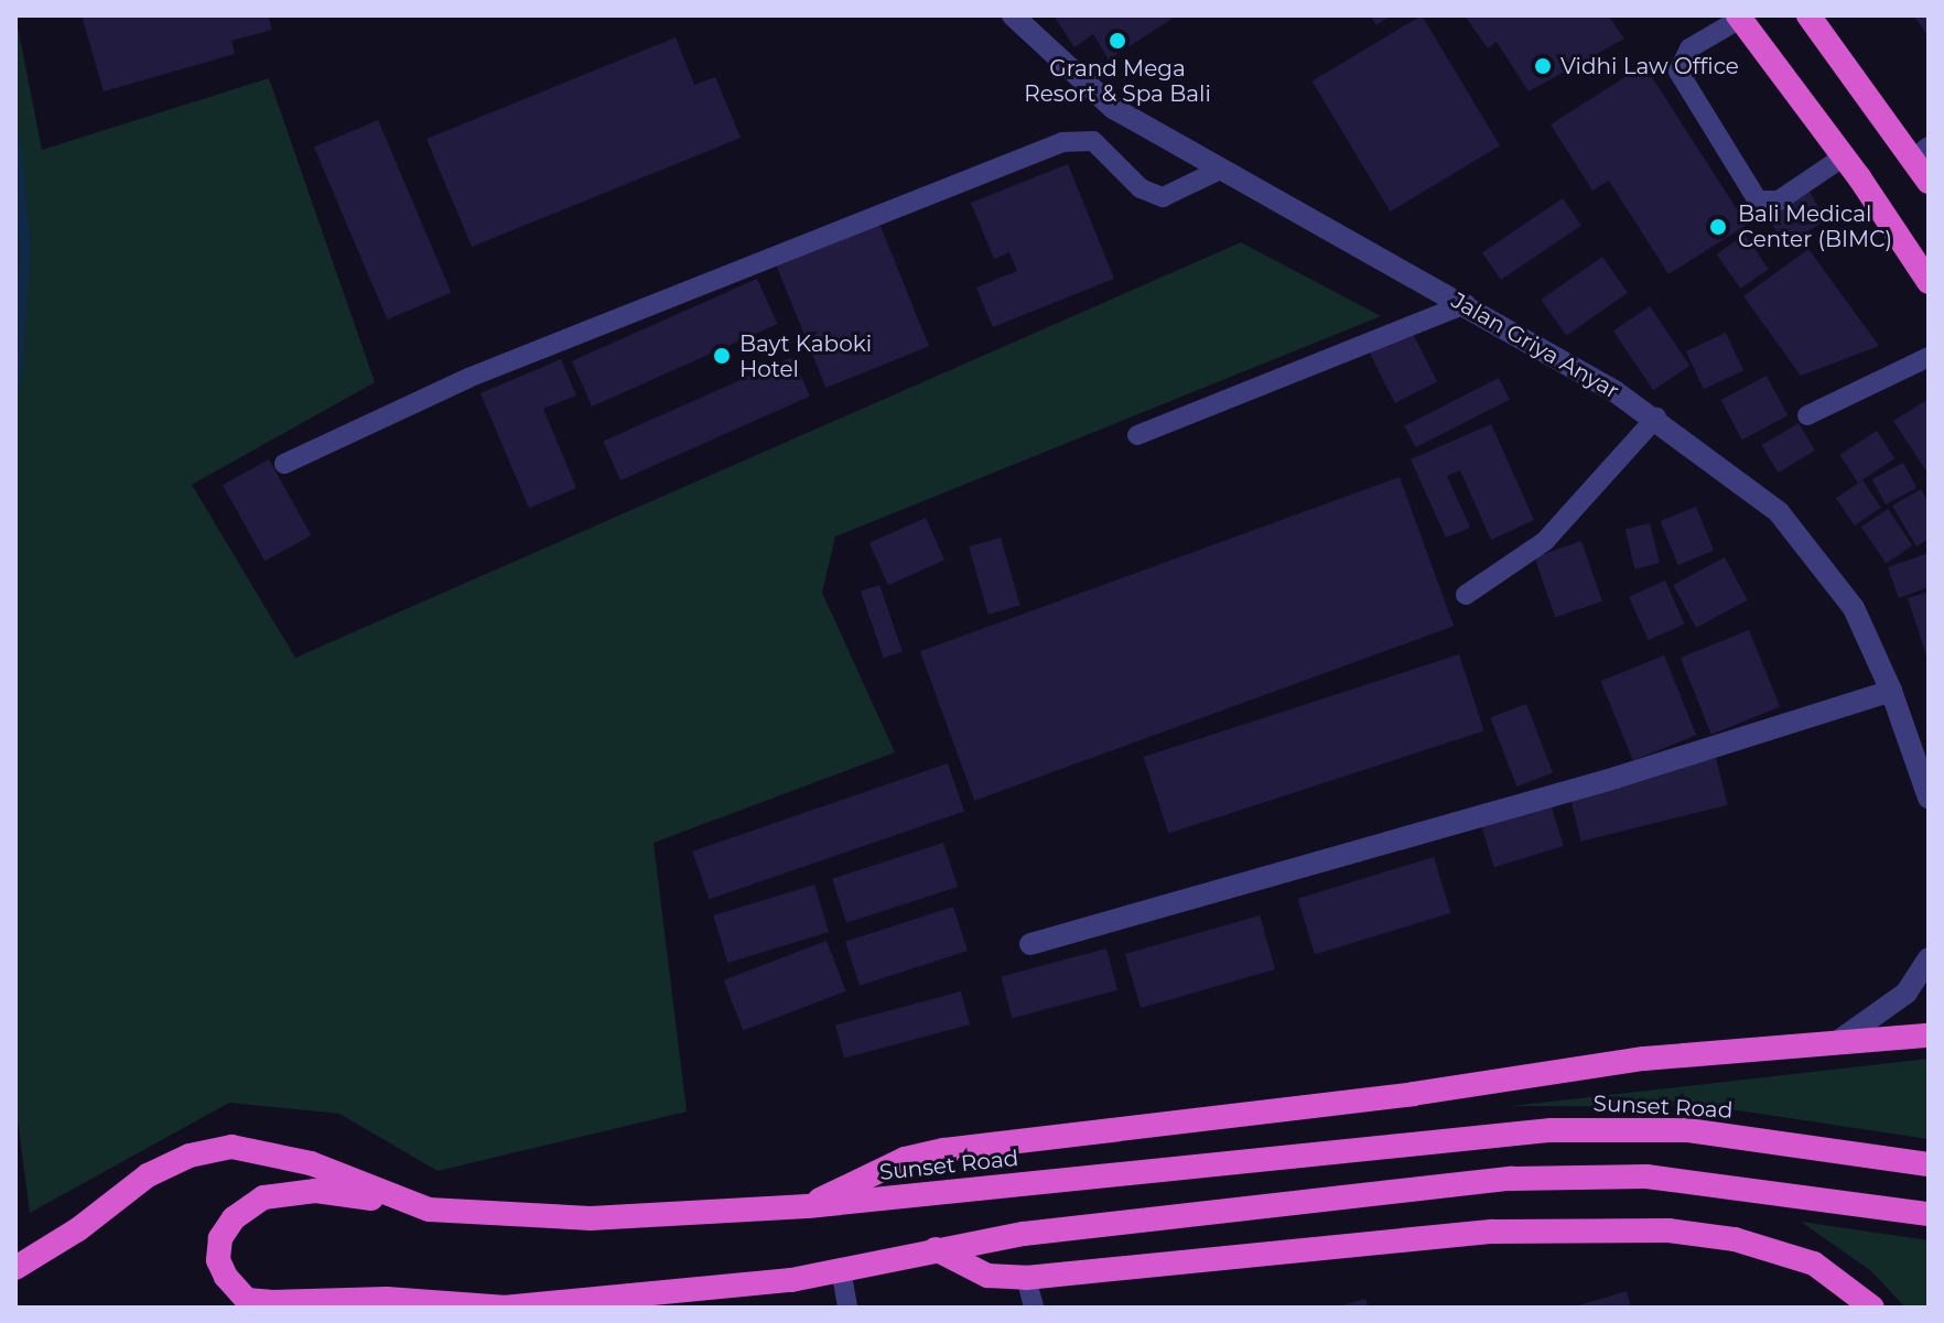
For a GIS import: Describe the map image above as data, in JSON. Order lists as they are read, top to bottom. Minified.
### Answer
{"streets":{"highway":["Sunset Road"],"street":["Jalan Griya Anyar"]},"places":["Grand Mega Resort & Spa Bali","Vidhi Law Office","Bali Medical Center (BIMC)","Bayt Kaboki Hotel"]}
